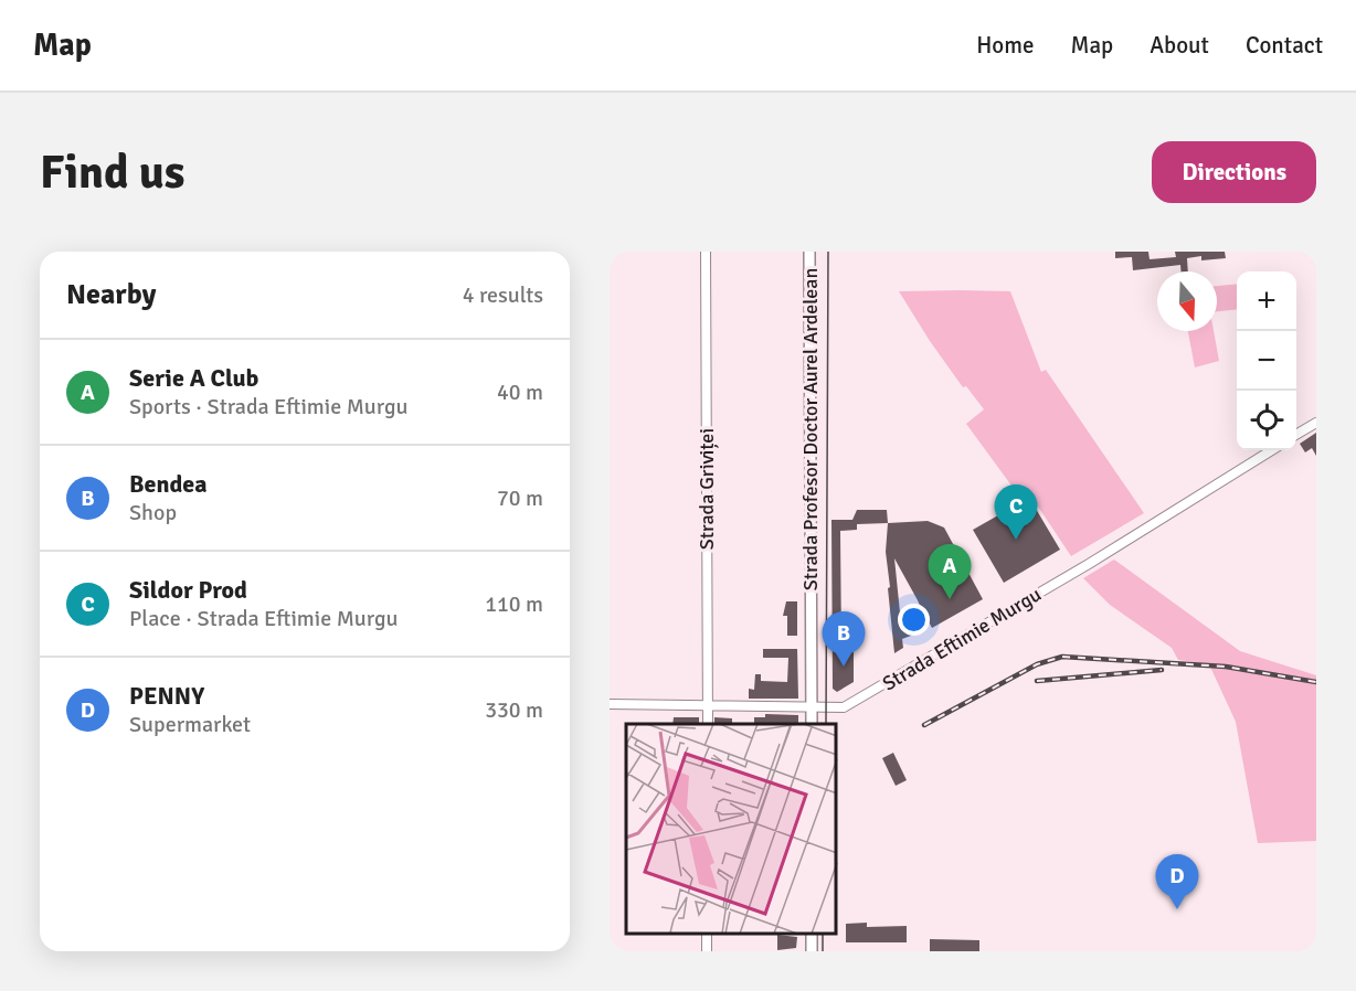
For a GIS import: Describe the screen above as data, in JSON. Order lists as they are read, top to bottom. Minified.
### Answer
{"streets":{"main road":["Strada Profesor Doctor Aurel Ardelean"],"street":["Strada Griviței","Strada Eftimie Murgu"]},"crossings":[["Strada Profesor Doctor Aurel Ardelean","Strada Eftimie Murgu"],["Strada Griviței","Strada Eftimie Murgu"]],"north":"bottom","page":{"header":"Map","nav":["Home","Map","About","Contact"],"buttons":"Directions","title":"Find us","heading":["Nearby","4 results"],"map_buttons":["+","−"],"list":[{"mark":"A","name":"Serie A Club","note":"Sports · Strada Eftimie Murgu","value":"40 m"},{"mark":"B","name":"Bendea","note":"Shop","value":"70 m"},{"mark":"C","name":"Sildor Prod","note":"Place · Strada Eftimie Murgu","value":"110 m"},{"mark":"D","name":"PENNY","note":"Supermarket","value":"330 m"}],"pins":["C","A","B","D"]}}
